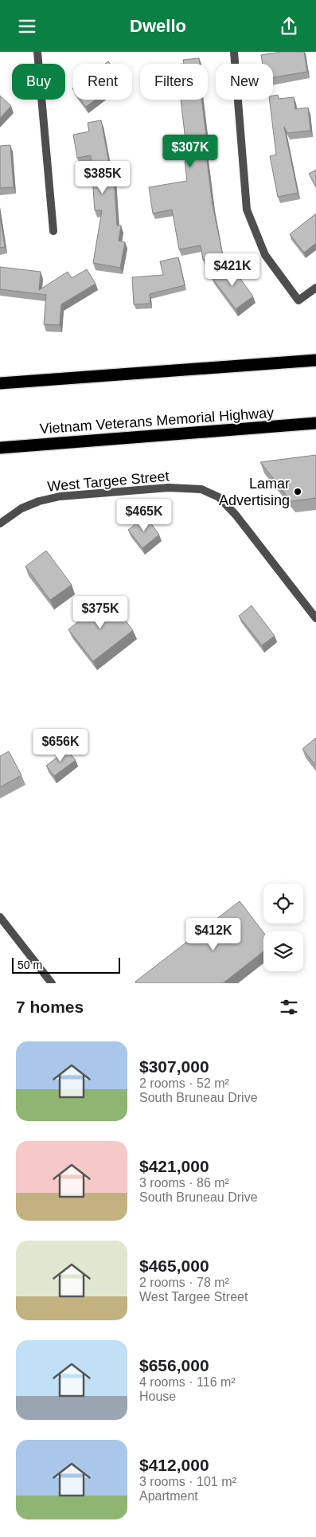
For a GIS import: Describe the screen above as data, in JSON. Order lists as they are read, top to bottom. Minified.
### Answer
{"streets":{"highway":["Vietnam Veterans Memorial Highway"],"street":["West Targee Street"]},"places":["Lamar Advertising"],"scale_bar":"50 m","page":{"header":"Dwello","chip":["Buy","Rent","Filters","New"],"price":["$307K","$385K","$421K","$465K","$375K","$656K","$412K"],"scale":"50 m","heading":"7 homes","list":[{"name":"$307,000","note":"2 rooms · 52 m² · South Bruneau Drive"},{"name":"$421,000","note":"3 rooms · 86 m² · South Bruneau Drive"},{"name":"$465,000","note":"2 rooms · 78 m² · West Targee Street"},{"name":"$656,000","note":"4 rooms · 116 m² · House"},{"name":"$412,000","note":"3 rooms · 101 m² · Apartment"}]}}
